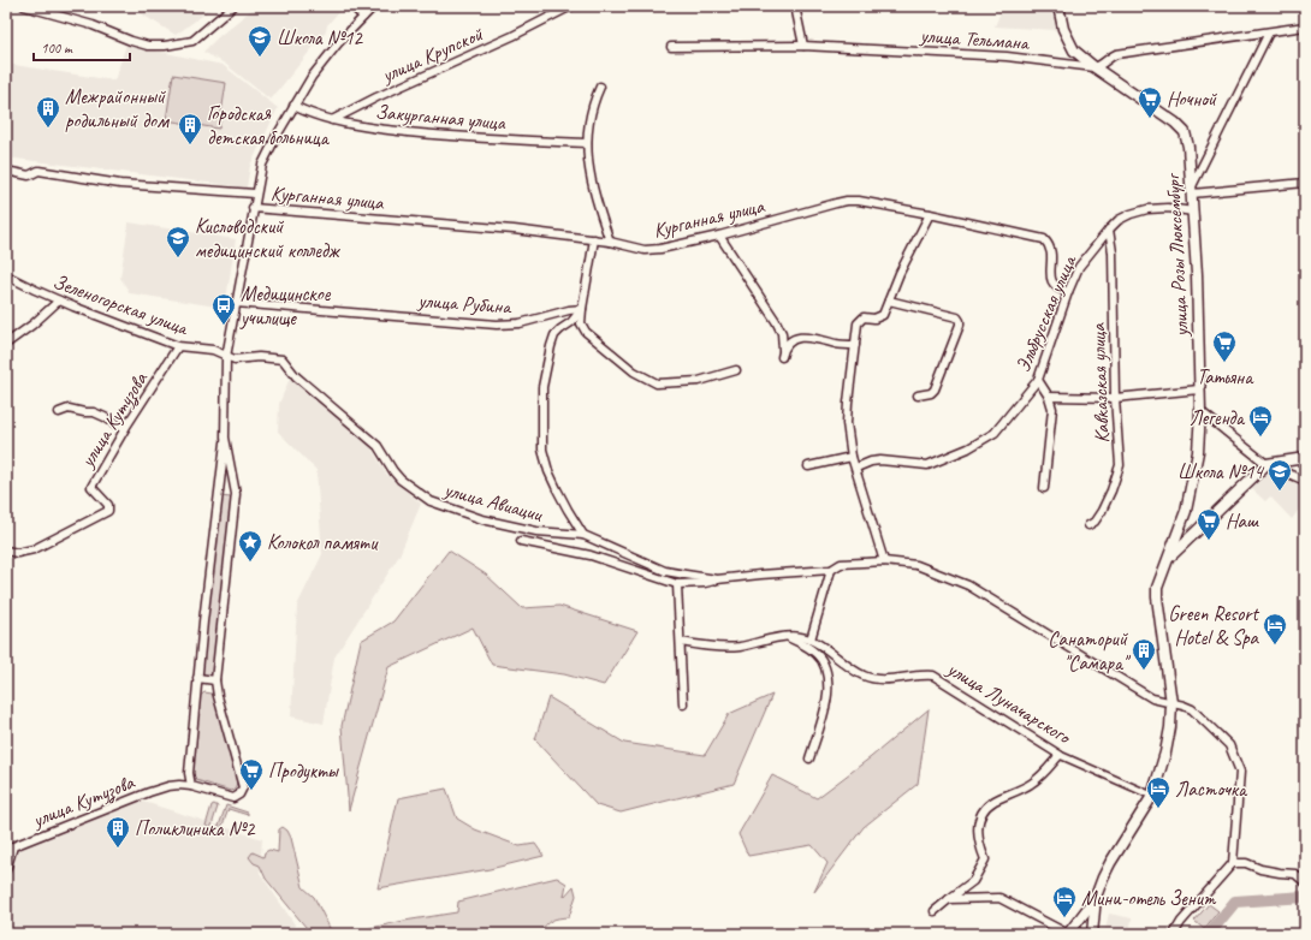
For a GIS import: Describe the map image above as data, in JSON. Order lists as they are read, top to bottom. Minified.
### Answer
{"streets":{"street":["улица Тельмана","улица Крупской","Закурганная улица","Курганная улица","улица Розы Люксембург","улица Рубина","Зеленогорская улица","Эльбрусская улица","Кавказская улица","улица Кутузова","улица Авиации","улица Луначарского"]},"crossings":[["улица Тельмана","улица Розы Люксембург"],["улица Крупской","Закурганная улица"],["Закурганная улица","улица Кутузова"],["Курганная улица","Эльбрусская улица"],["Курганная улица","улица Кутузова"],["улица Розы Люксембург","Эльбрусская улица"],["улица Розы Люксембург","улица Авиации"],["улица Розы Люксембург","улица Луначарского"],["улица Рубина","улица Кутузова"],["Зеленогорская улица","улица Кутузова"],["Зеленогорская улица","улица Авиации"],["Эльбрусская улица","Кавказская улица"],["улица Кутузова","улица Авиации"]],"places":{"school or university":["Школа №12","Кисловодский медицинский колледж","Школа №14"],"supermarket":["Ночной","Татьяна","Наш","Продукты"],"building":["Межрайонный родильный дом","Городская детская больница","Санаторий \"Самара\"","Поликлиника №2"],"bus stop":["Медицинское училище"],"hotel":["Легенда","Green Resort Hotel & Spa","Ласточка","Мини-отель Зенит"],"place":["Колокол памяти"]},"scale_bar":"100 m"}
